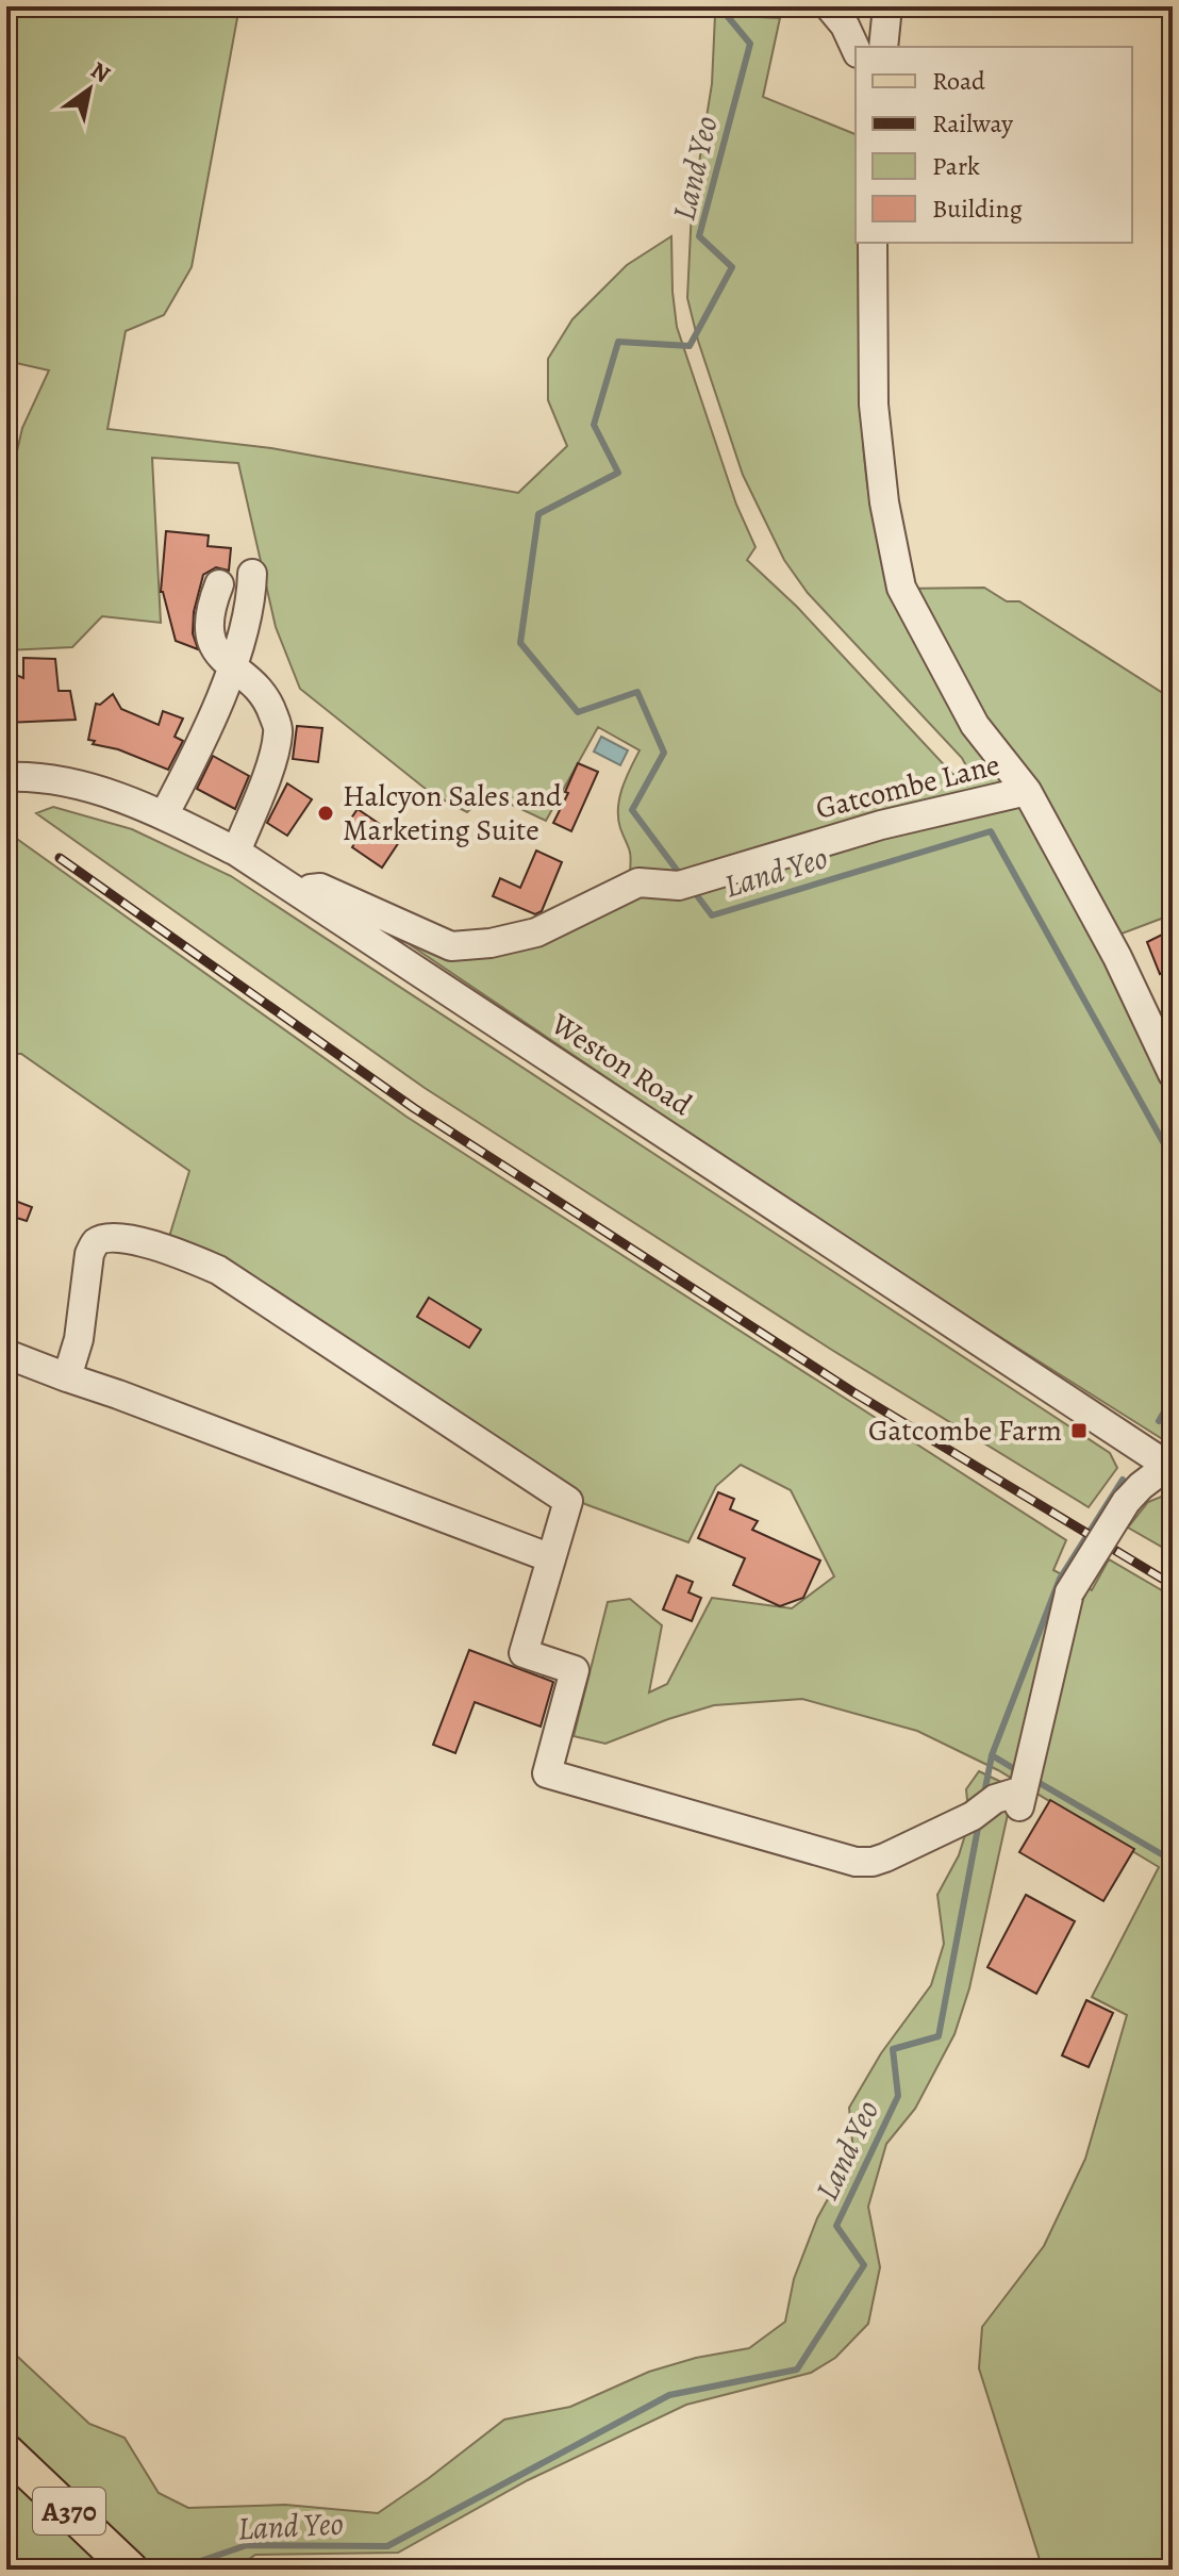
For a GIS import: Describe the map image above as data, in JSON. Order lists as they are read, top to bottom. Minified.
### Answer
{"streets":{"main road":["A370"],"street":["Gatcombe Lane","Weston Road"]},"crossings":[["Gatcombe Lane","Weston Road"]],"water":["Land Yeo"],"places":{"other":["Halcyon Sales and Marketing Suite"],"transit":["Gatcombe Farm"]},"legend":["Road","Railway","Park","Building"],"north":"top right"}
